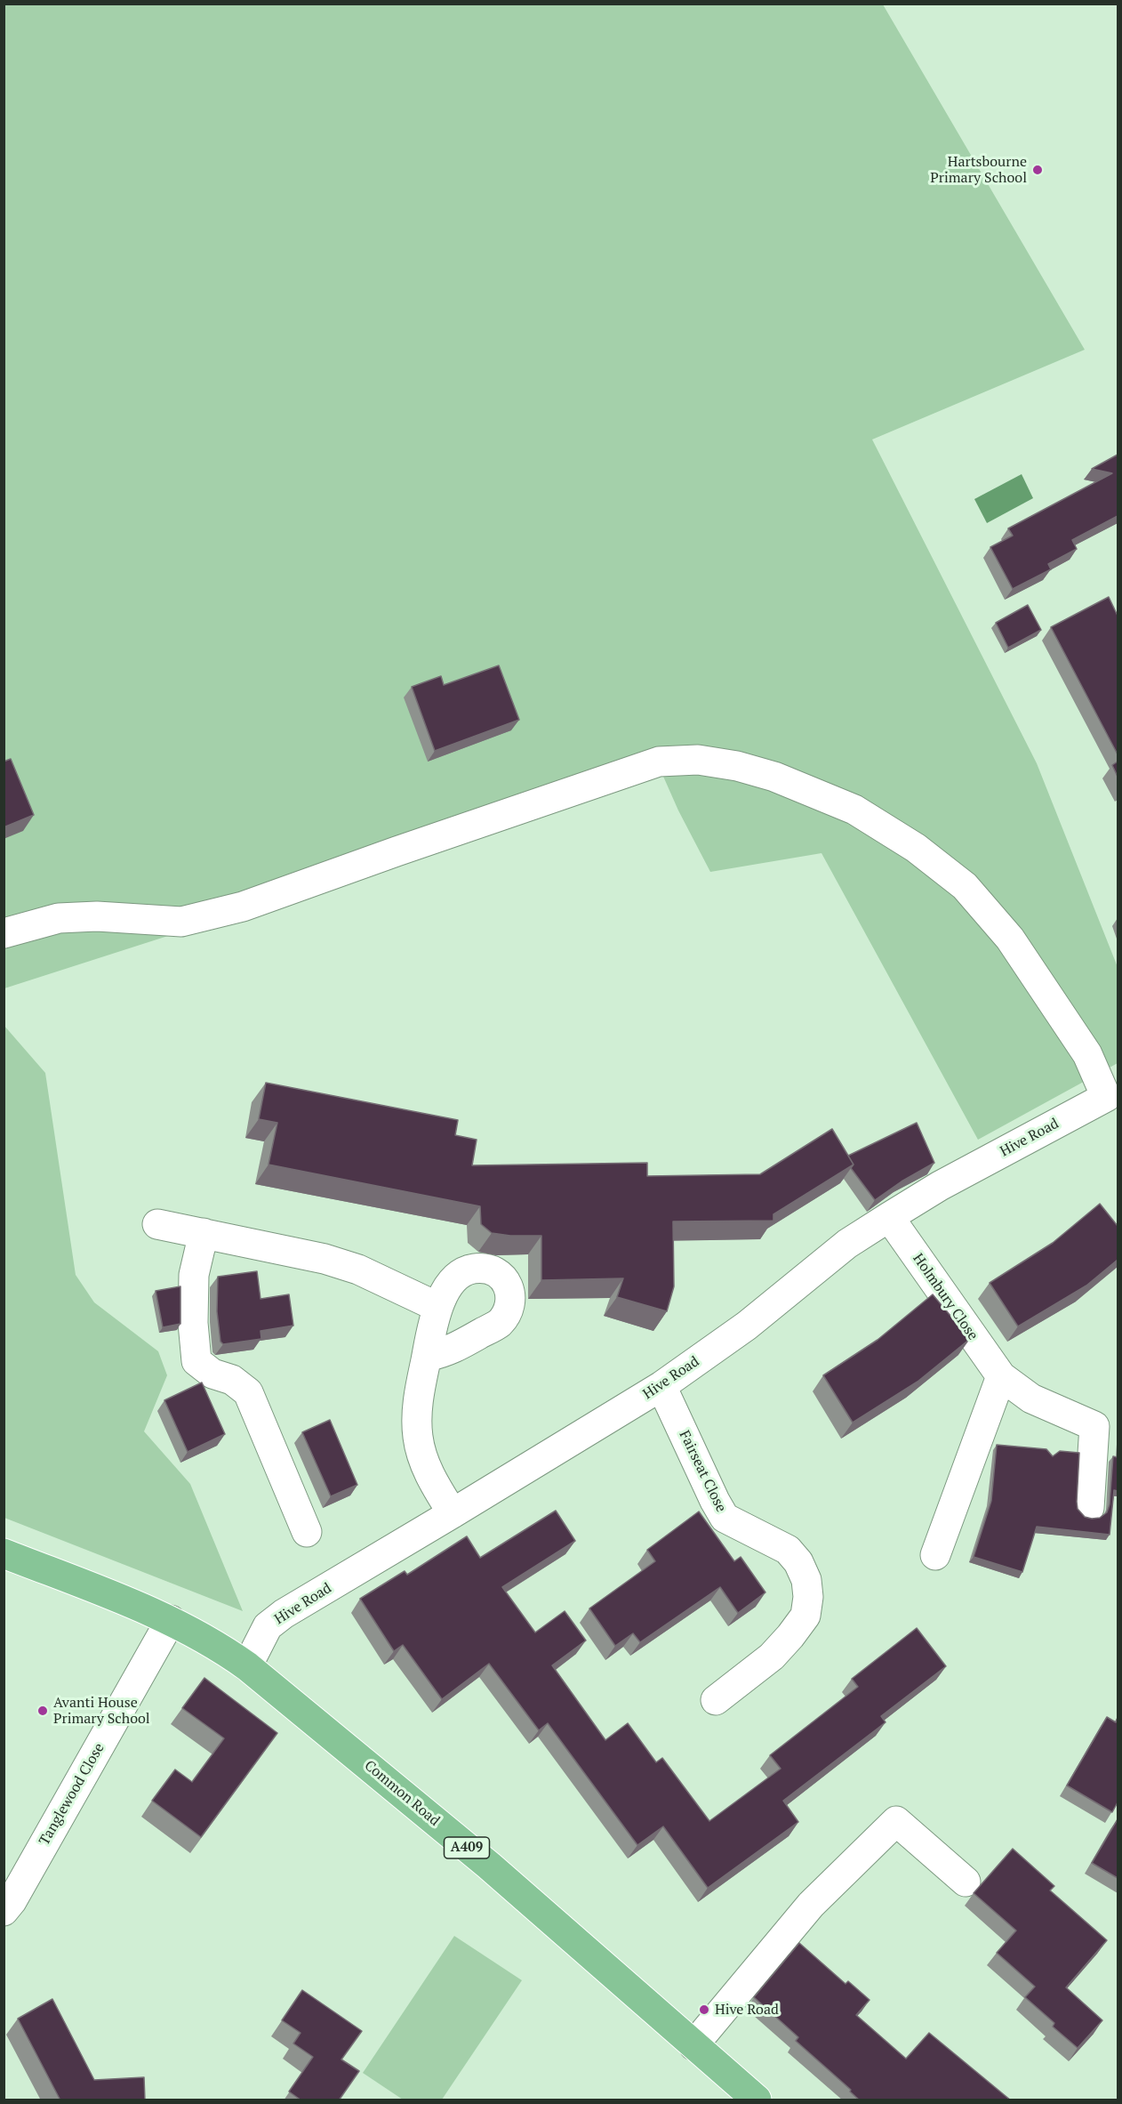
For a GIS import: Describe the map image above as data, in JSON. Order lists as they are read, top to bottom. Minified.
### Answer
{"streets":{"main road":["Common Road","A409"],"street":["Hive Road","Holmbury Close","Fairseat Close","Tanglewood Close"]},"crossings":[["Hive Road","Holmbury Close"],["Hive Road","Fairseat Close"],["Hive Road","Common Road"],["Common Road","Tanglewood Close"]],"places":["Hartsbourne Primary School","Avanti House Primary School","Hive Road"]}
